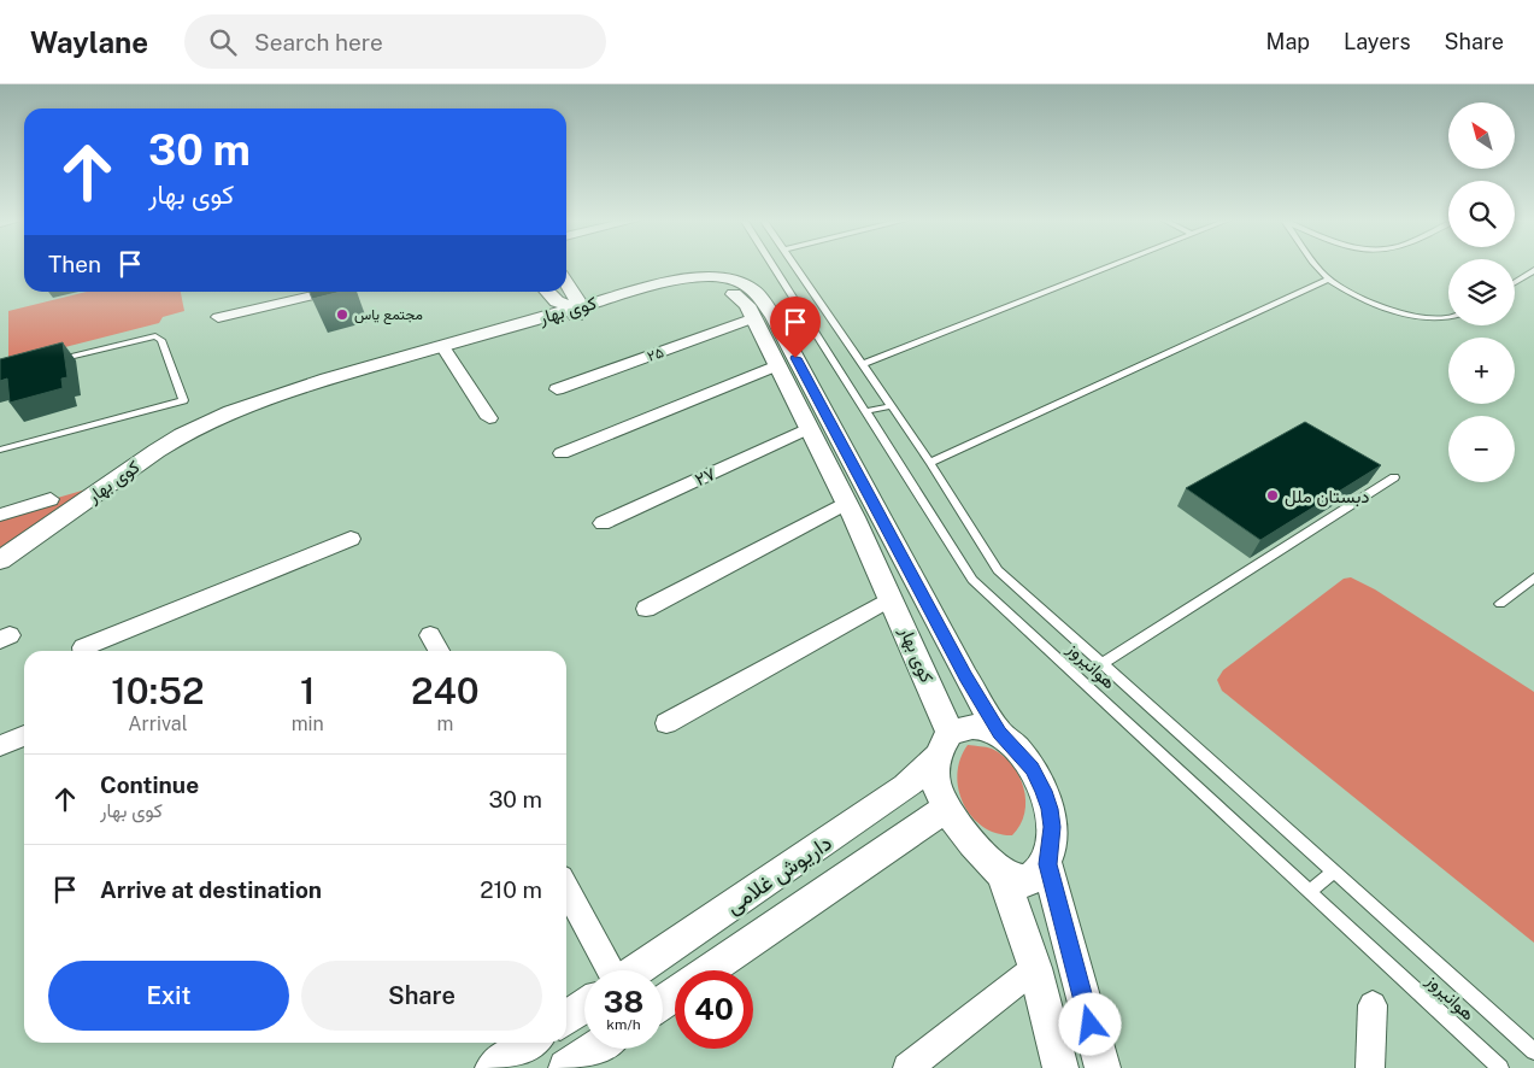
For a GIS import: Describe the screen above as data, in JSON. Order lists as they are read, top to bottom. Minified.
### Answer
{"streets":{"street":["کوی بهار","۲۵","۲۷","داریوش غلامی"],"lane":["هوانیروز"]},"crossings":[["کوی بهار","۲۵"],["کوی بهار","۲۷"],["کوی بهار","داریوش غلامی"]],"places":["مجتمع یاس","دبستان ملل"],"north":"top left","page":{"header":"Waylane","search":"Search here","nav":["Map","Layers","Share"],"map_buttons":["+","−"],"turn":["30 m","کوی بهار"],"then":"Then","eta":["10:52","Arrival","1","min","240","m"],"list":[{"name":"Continue","note":"کوی بهار","value":"30 m"},{"name":"Arrive at destination","value":"210 m"}],"buttons":["Exit","Share"],"speed":"38 km/h","limit":"40"}}
